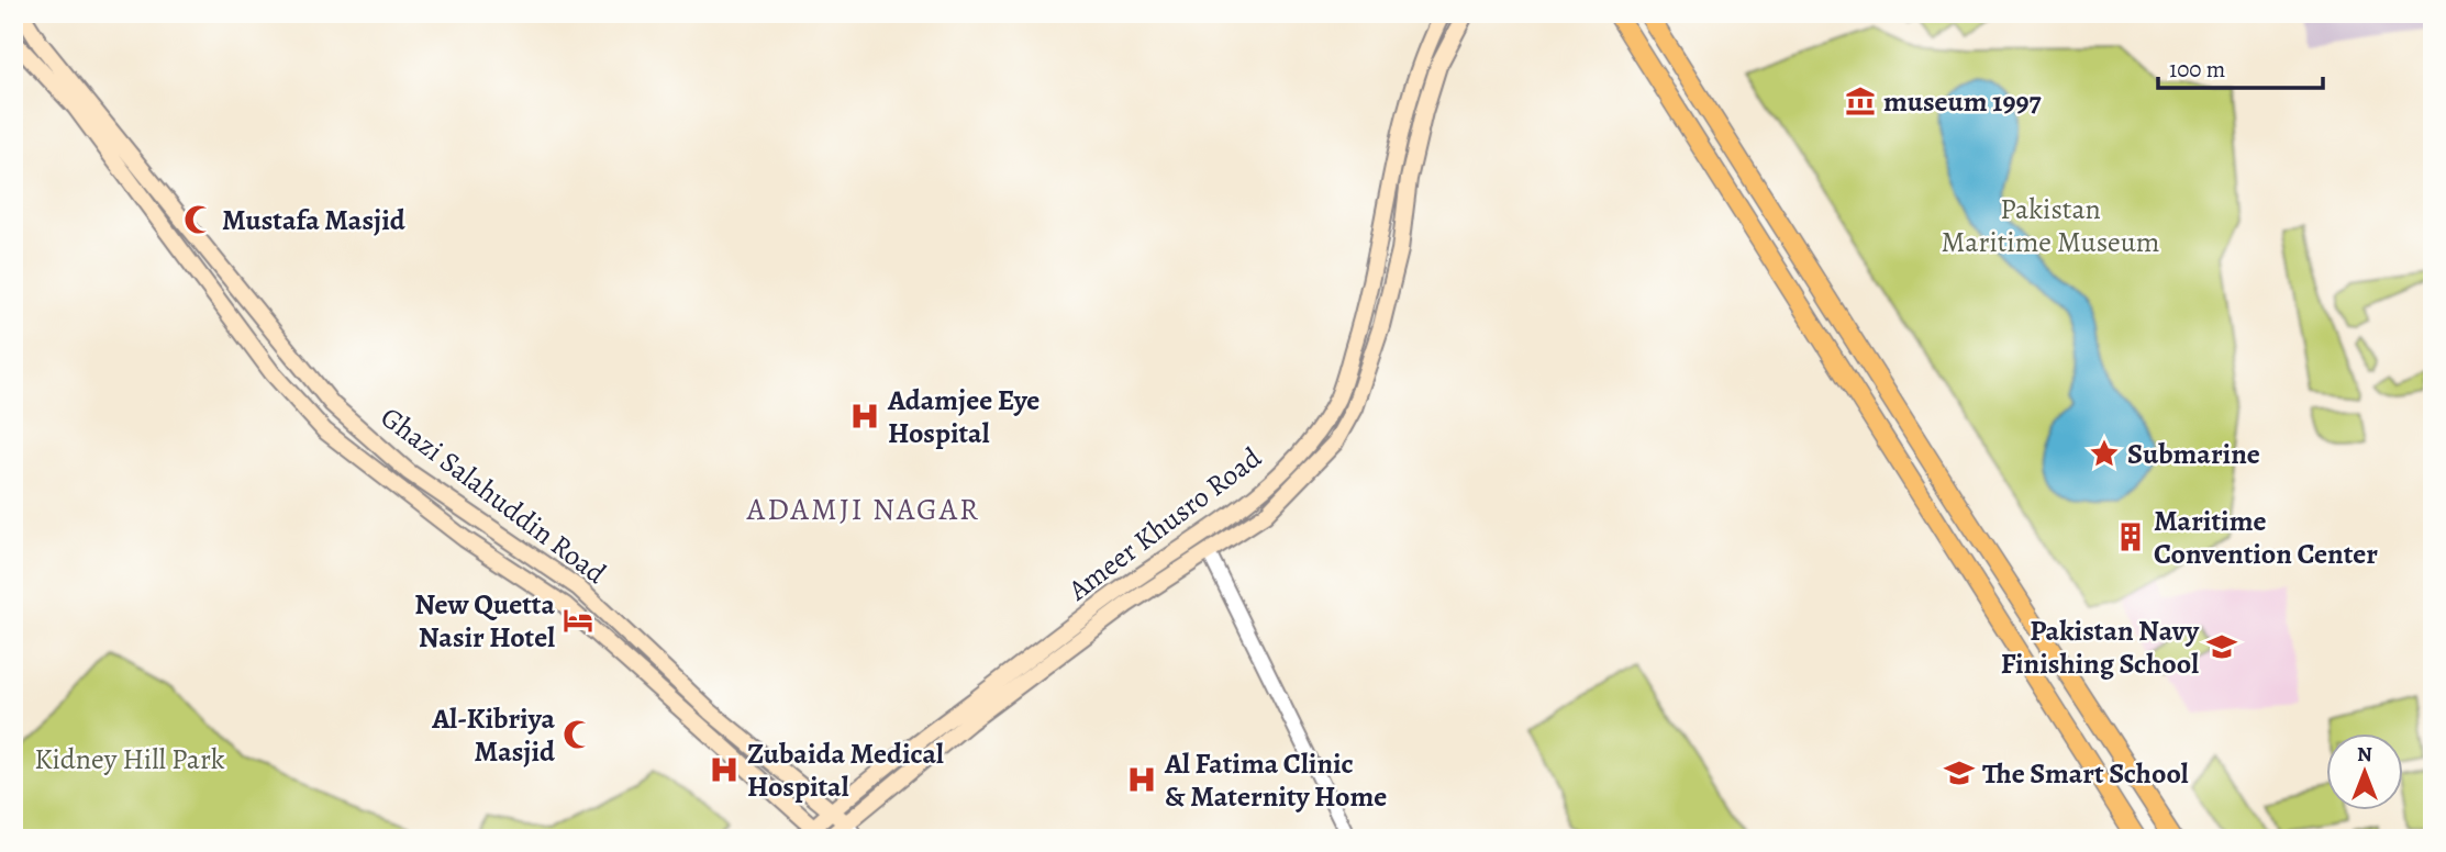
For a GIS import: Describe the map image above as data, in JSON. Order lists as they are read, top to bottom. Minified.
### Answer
{"streets":{"main road":["Ghazi Salahuddin Road","Ameer Khusro Road"]},"crossings":[["Ghazi Salahuddin Road","Ameer Khusro Road"]],"districts":["ADAMJI NAGAR"],"parks":["Pakistan Maritime Museum","Kidney Hill Park"],"places":{"museum":["museum 1997"],"mosque":["Mustafa Masjid","Al-Kibriya Masjid"],"hospital":["Adamjee Eye Hospital","Zubaida Medical Hospital","Al Fatima Clinic & Maternity Home"],"place":["Submarine"],"building":["Maritime Convention Center"],"hotel":["New Quetta Nasir Hotel"],"school or university":["Pakistan Navy Finishing School","The Smart School"]},"scale_bar":"100 m","north":"top"}
